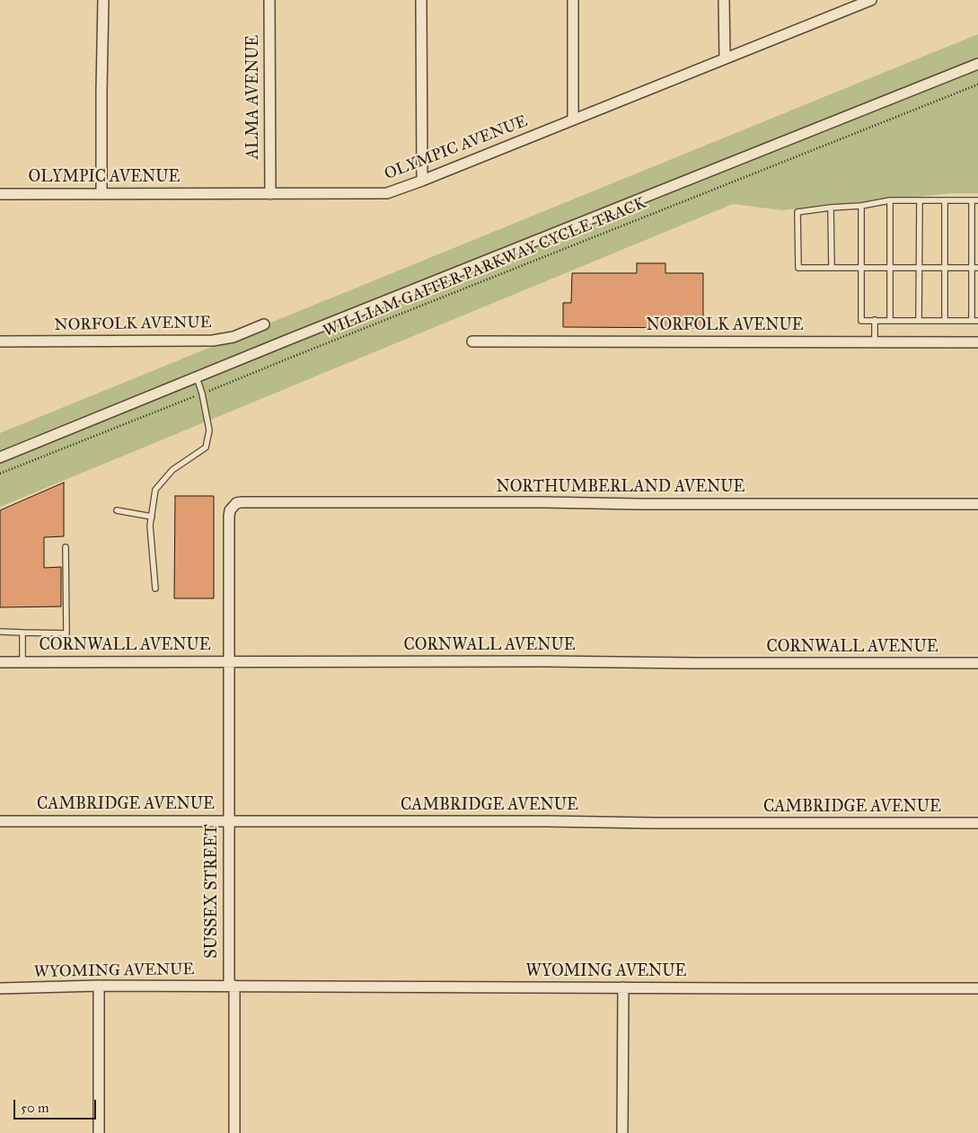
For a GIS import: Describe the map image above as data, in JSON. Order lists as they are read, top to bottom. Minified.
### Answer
{"streets":{"street":["ALMA AVENUE","OLYMPIC AVENUE","NORFOLK AVENUE","NORTHUMBERLAND AVENUE","CORNWALL AVENUE","CAMBRIDGE AVENUE","SUSSEX STREET","WYOMING AVENUE"],"path":["WILLIAM GAITER PARKWAY CYCLE TRACK"]},"crossings":[["ALMA AVENUE","OLYMPIC AVENUE"],["NORTHUMBERLAND AVENUE","SUSSEX STREET"],["CORNWALL AVENUE","SUSSEX STREET"],["CAMBRIDGE AVENUE","SUSSEX STREET"],["SUSSEX STREET","WYOMING AVENUE"]],"scale_bar":"50 m"}
